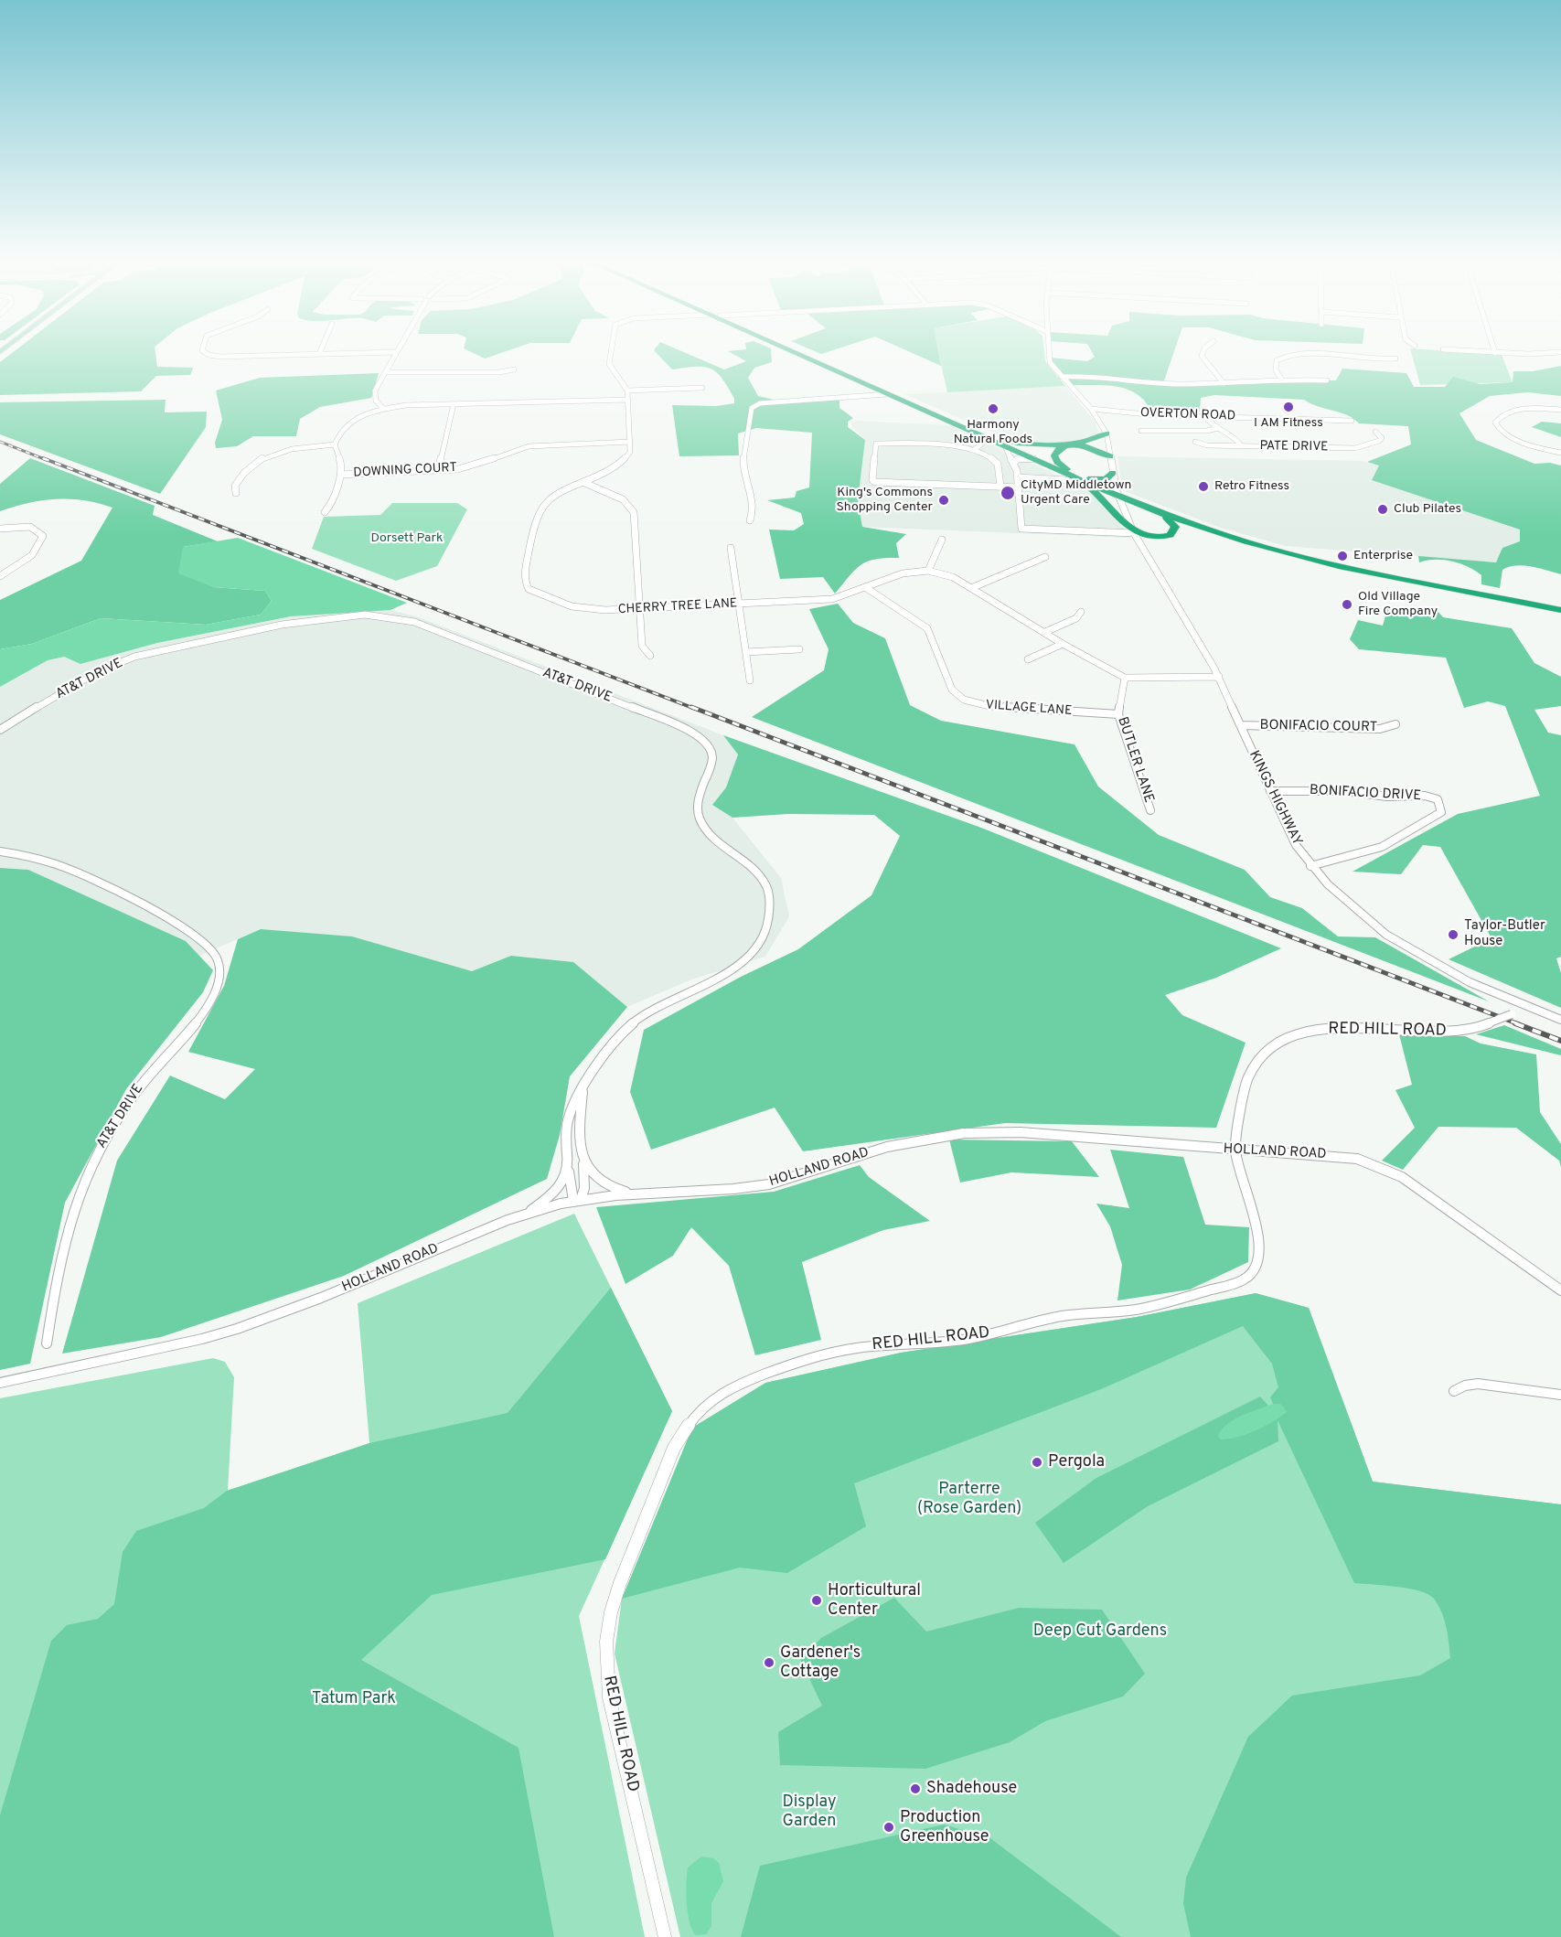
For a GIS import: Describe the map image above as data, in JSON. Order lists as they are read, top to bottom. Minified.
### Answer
{"streets":{"street":["OVERTON ROAD","PATE DRIVE","DOWNING COURT","CHERRY TREE LANE","AT&T DRIVE","VILLAGE LANE","BONIFACIO COURT","BUTLER LANE","BONIFACIO DRIVE","KINGS HIGHWAY","RED HILL ROAD","HOLLAND ROAD"]},"crossings":[["DOWNING COURT","CHERRY TREE LANE"],["CHERRY TREE LANE","VILLAGE LANE"],["CHERRY TREE LANE","BUTLER LANE"],["CHERRY TREE LANE","KINGS HIGHWAY"],["VILLAGE LANE","BUTLER LANE"],["BONIFACIO COURT","KINGS HIGHWAY"],["BONIFACIO DRIVE","KINGS HIGHWAY"],["KINGS HIGHWAY","RED HILL ROAD"],["RED HILL ROAD","HOLLAND ROAD"]],"parks":["Dorsett Park","Parterre (Rose Garden)","Deep Cut Gardens","Tatum Park","Display Garden"],"places":["I AM Fitness","Harmony Natural Foods","Retro Fitness","CityMD Middletown Urgent Care","King's Commons Shopping Center","Club Pilates","Enterprise","Old Village Fire Company","Taylor-Butler House","Pergola","Horticultural Center","Gardener's Cottage","Shadehouse","Production Greenhouse"]}
